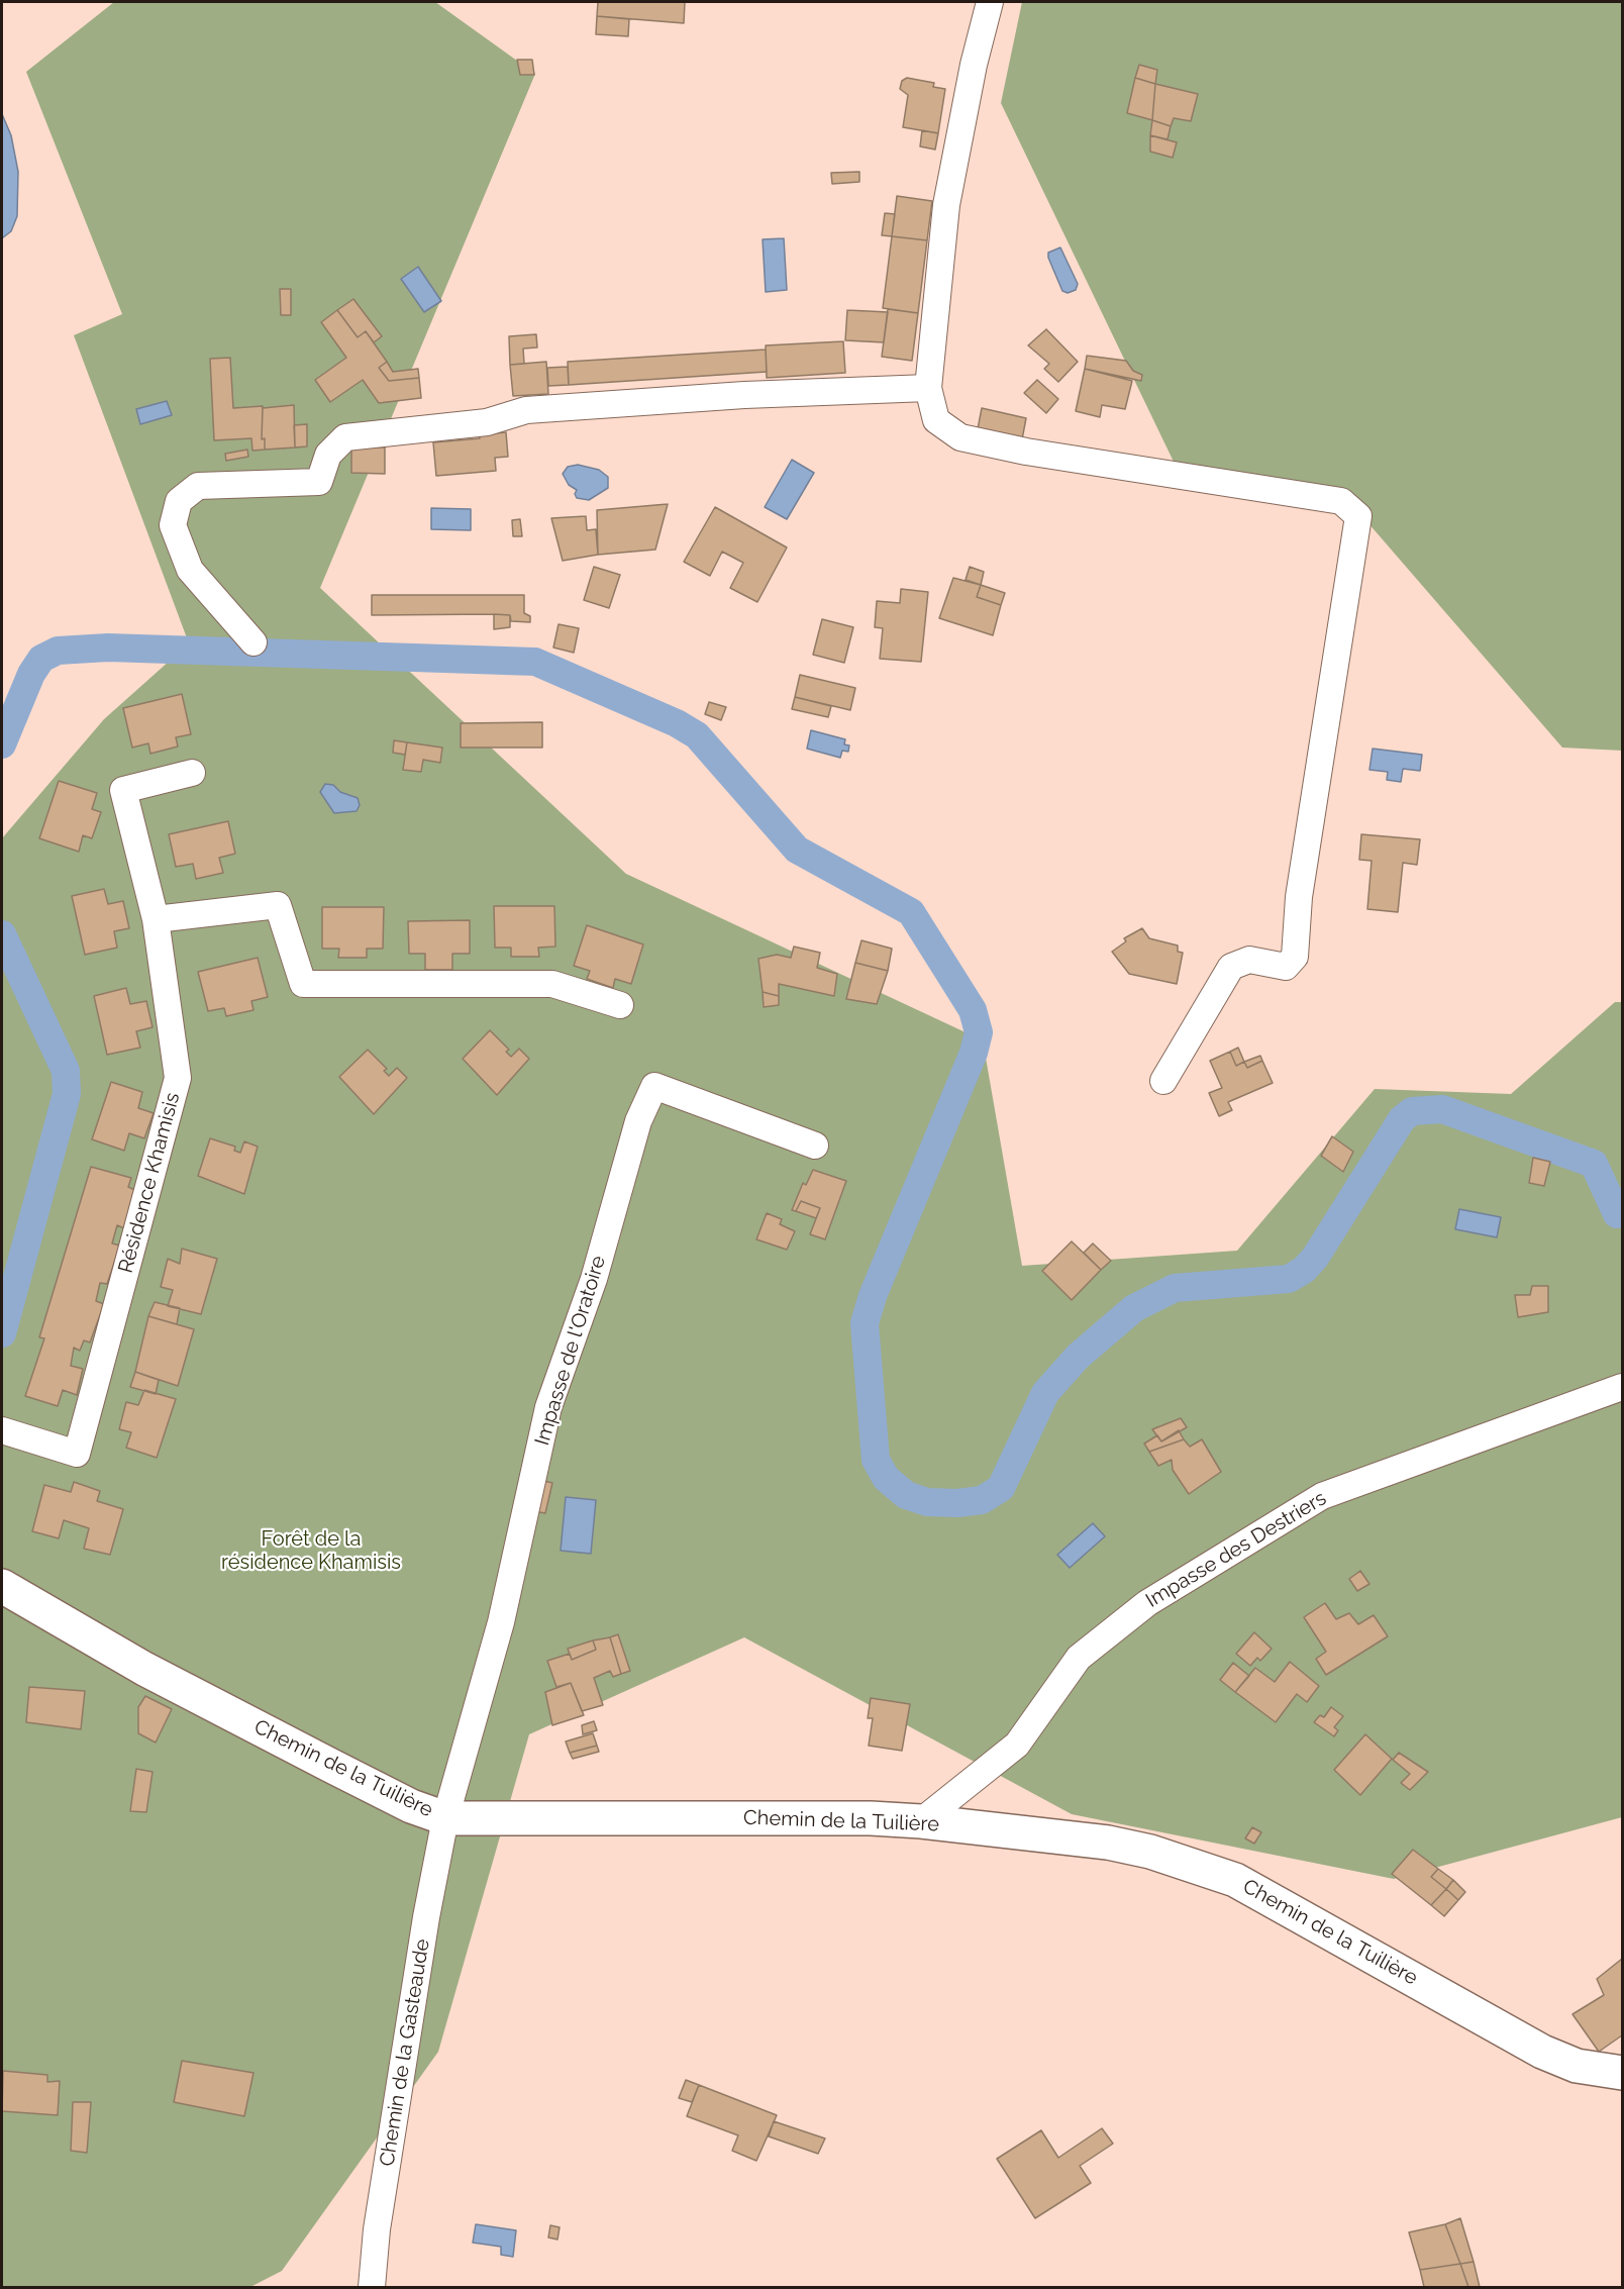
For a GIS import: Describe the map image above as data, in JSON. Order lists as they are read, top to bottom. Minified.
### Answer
{"streets":{"street":["Résidence Khamisis","Impasse de l'Oratoire","Impasse des Destriers","Chemin de la Tuilière","Chemin de la Gasteaude"]},"crossings":[["Impasse de l'Oratoire","Chemin de la Tuilière"],["Impasse de l'Oratoire","Chemin de la Gasteaude"],["Impasse des Destriers","Chemin de la Tuilière"],["Chemin de la Tuilière","Chemin de la Gasteaude"]],"parks":["Forêt de la résidence Khamisis"]}
